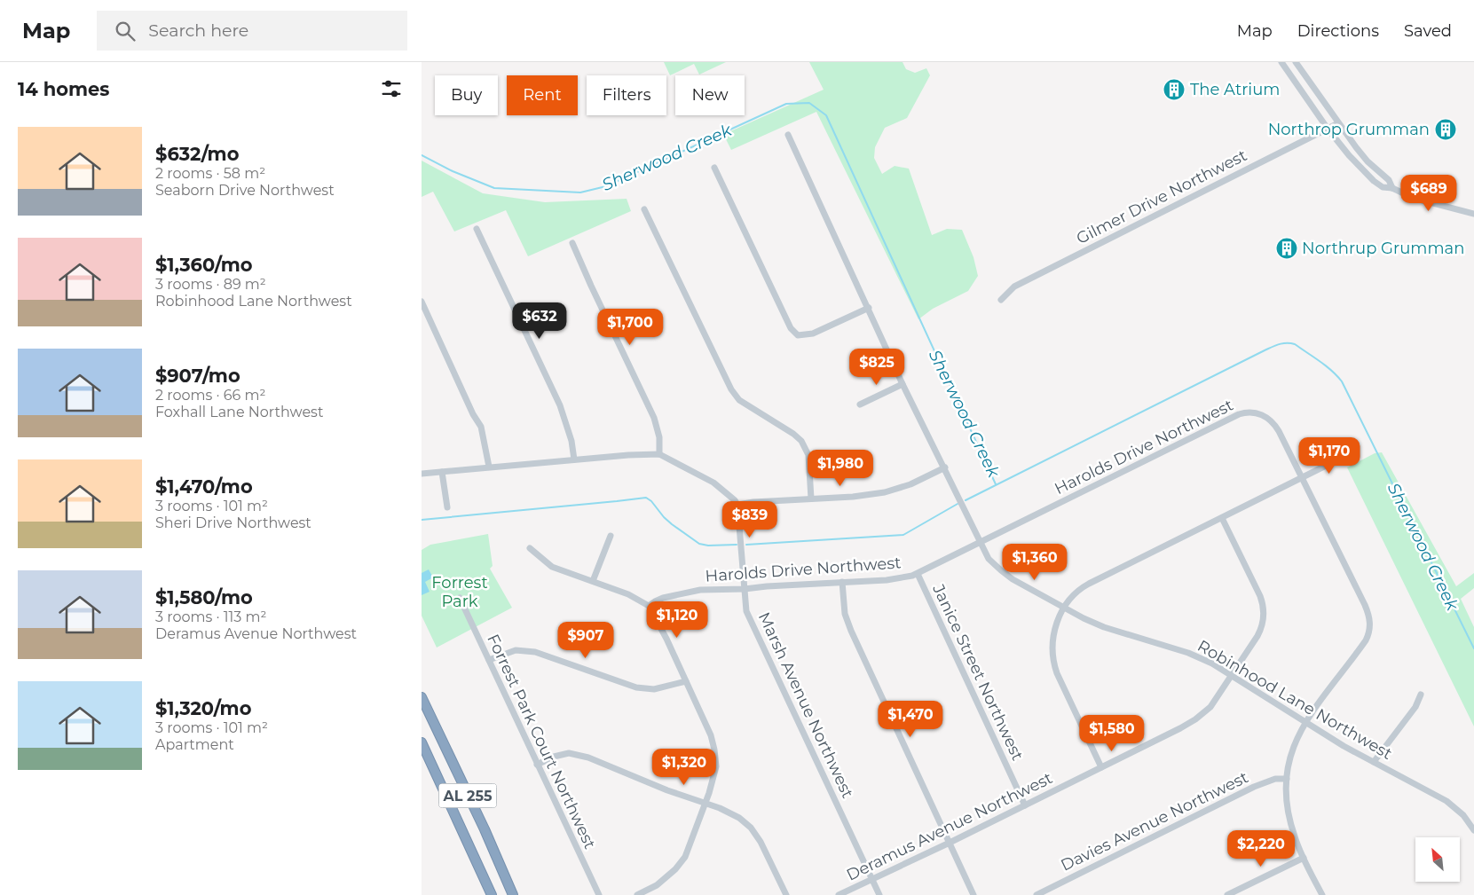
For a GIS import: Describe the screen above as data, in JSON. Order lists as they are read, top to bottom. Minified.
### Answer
{"streets":{"highway":["AL 255"],"street":["Gilmer Drive Northwest","Harolds Drive Northwest","Janice Street Northwest","Robinhood Lane Northwest","Marsh Avenue Northwest","Forrest Park Court Northwest","Davies Avenue Northwest","Deramus Avenue Northwest"]},"crossings":[["Harolds Drive Northwest","Janice Street Northwest"],["Harolds Drive Northwest","Robinhood Lane Northwest"],["Harolds Drive Northwest","Marsh Avenue Northwest"],["Harolds Drive Northwest","Davies Avenue Northwest"],["Janice Street Northwest","Deramus Avenue Northwest"],["Robinhood Lane Northwest","Deramus Avenue Northwest"],["Marsh Avenue Northwest","Deramus Avenue Northwest"]],"water":["Sherwood Creek"],"parks":["Forrest Park"],"places":{"building":["The Atrium","Northrop Grumman","Northrup Grumman"]},"north":"top left","page":{"header":"Map","search":"Search here","nav":["Map","Directions","Saved"],"heading":"14 homes","chip":["Buy","Rent","Filters","New"],"list":[{"name":"$632/mo","note":"2 rooms · 58 m² · Seaborn Drive Northwest"},{"name":"$1,360/mo","note":"3 rooms · 89 m² · Robinhood Lane Northwest"},{"name":"$907/mo","note":"2 rooms · 66 m² · Foxhall Lane Northwest"},{"name":"$1,470/mo","note":"3 rooms · 101 m² · Sheri Drive Northwest"},{"name":"$1,580/mo","note":"3 rooms · 113 m² · Deramus Avenue Northwest"},{"name":"$1,320/mo","note":"3 rooms · 101 m² · Apartment"}],"price":["$689","$632","$1,700","$825","$1,170","$1,980","$839","$1,360","$1,120","$907","$1,470","$1,580","$1,320","$2,220"]}}
